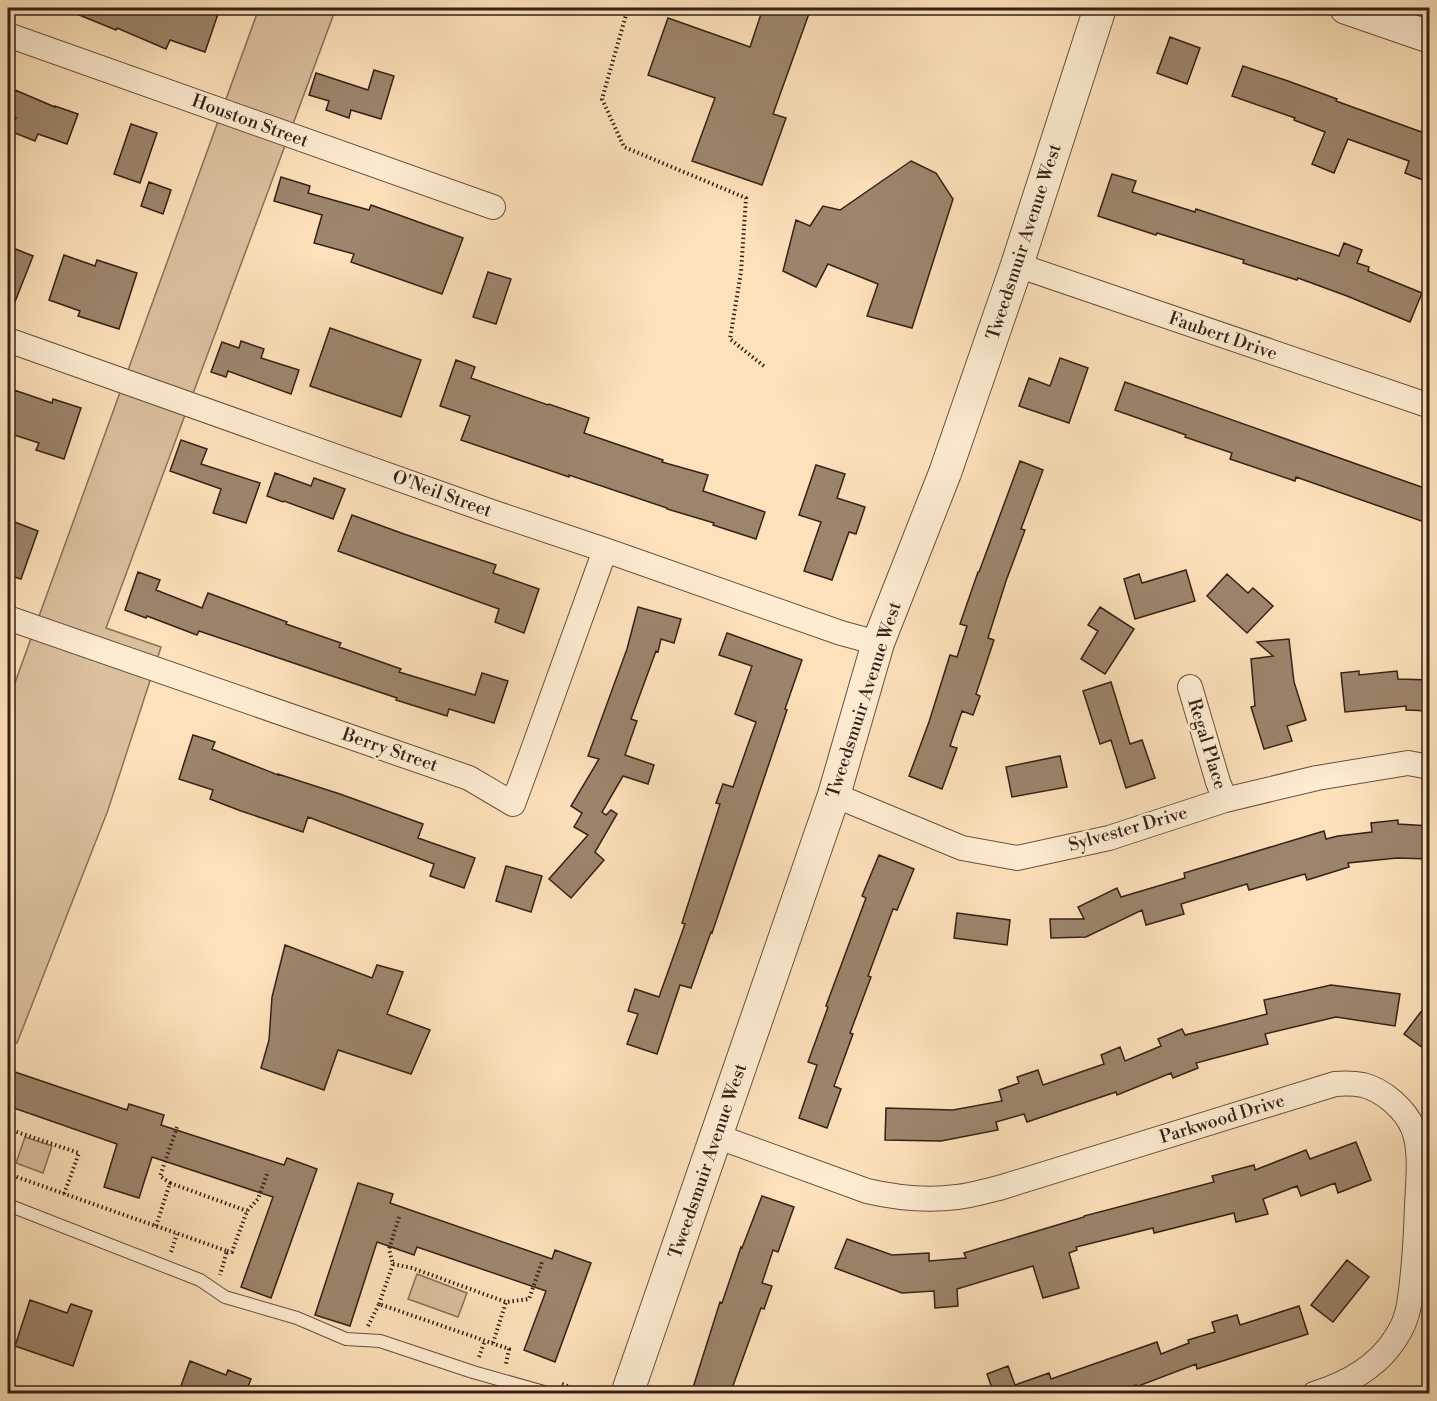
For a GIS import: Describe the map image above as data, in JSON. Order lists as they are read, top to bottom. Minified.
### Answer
{"streets":{"street":["Houston Street","Tweedsmuir Avenue West","Faubert Drive","O'Neil Street","Regal Place","Berry Street","Sylvester Drive","Parkwood Drive"]},"crossings":[["Tweedsmuir Avenue West","Faubert Drive"],["Tweedsmuir Avenue West","O'Neil Street"],["Tweedsmuir Avenue West","Sylvester Drive"],["Tweedsmuir Avenue West","Parkwood Drive"],["O'Neil Street","Berry Street"],["Regal Place","Sylvester Drive"]]}
